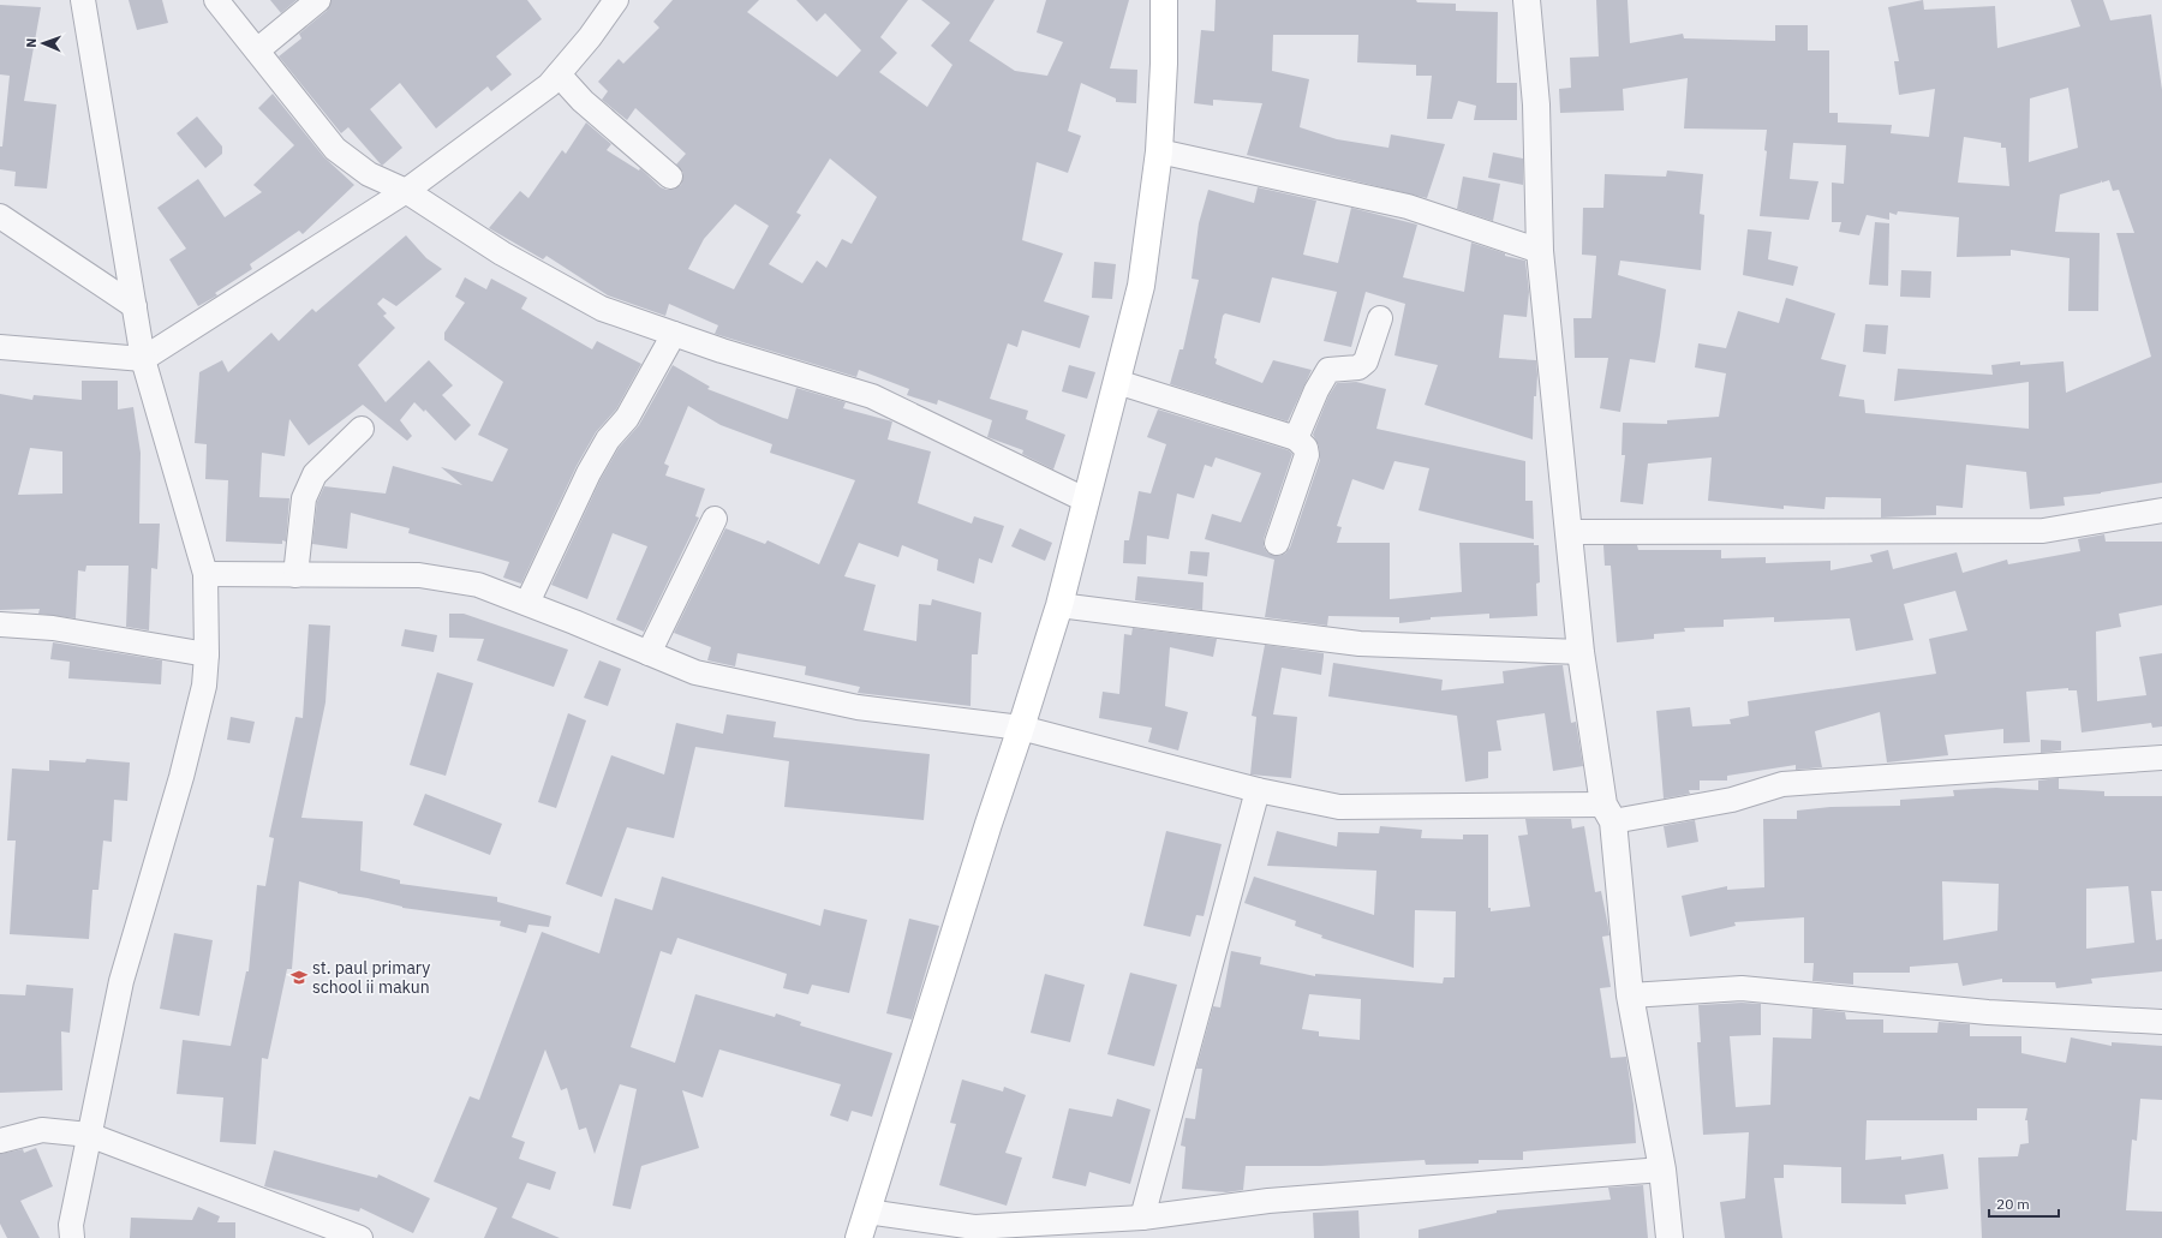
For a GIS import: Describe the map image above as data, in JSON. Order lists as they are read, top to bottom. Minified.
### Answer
{"places":{"school or university":["st. paul primary school ii makun"]},"scale_bar":"20 m","north":"left"}
